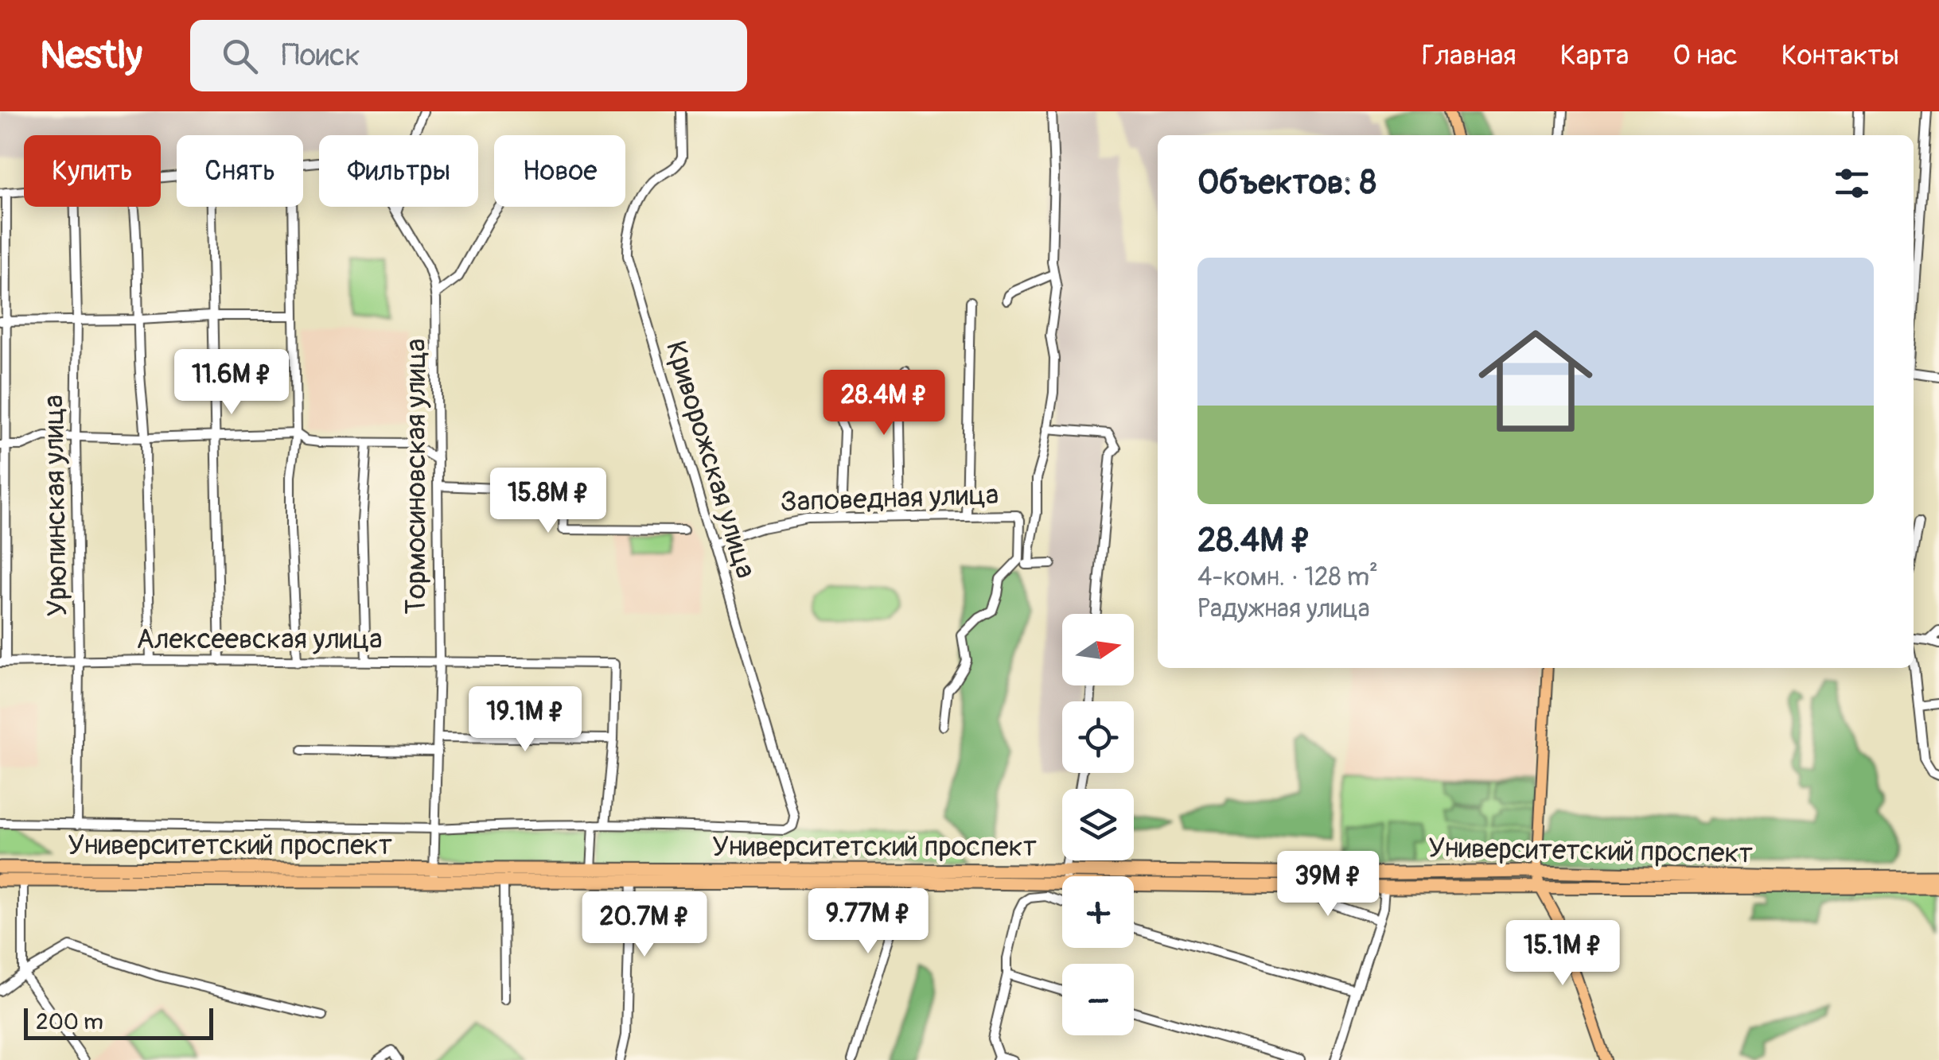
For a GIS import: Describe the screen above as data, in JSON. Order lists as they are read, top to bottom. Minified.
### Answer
{"streets":{"highway":["Университетский проспект"],"street":["Криворожская улица","Тормосиновская улица","Заповедная улица","Урюпинская улица","Алексеевская улица"]},"crossings":[["Криворожская улица","Заповедная улица"],["Криворожская улица","Университетский проспект"],["Тормосиновская улица","Алексеевская улица"],["Тормосиновская улица","Университетский проспект"],["Урюпинская улица","Алексеевская улица"],["Урюпинская улица","Университетский проспект"]],"scale_bar":"200 m","north":"right","page":{"header":"Nestly","search":"Поиск","nav":["Главная","Карта","О нас","Контакты"],"chip":["Купить","Снять","Фильтры","Новое"],"heading":"Объектов: 8","list":[{"name":"28.4M ₽","note":"4-комн. · 128 m² · Радужная улица"}],"price":["11.6M ₽","28.4M ₽","15.8M ₽","19.1M ₽","39M ₽","9.77M ₽","20.7M ₽","15.1M ₽"],"map_buttons":["+","−"],"scale":"200 m"}}
